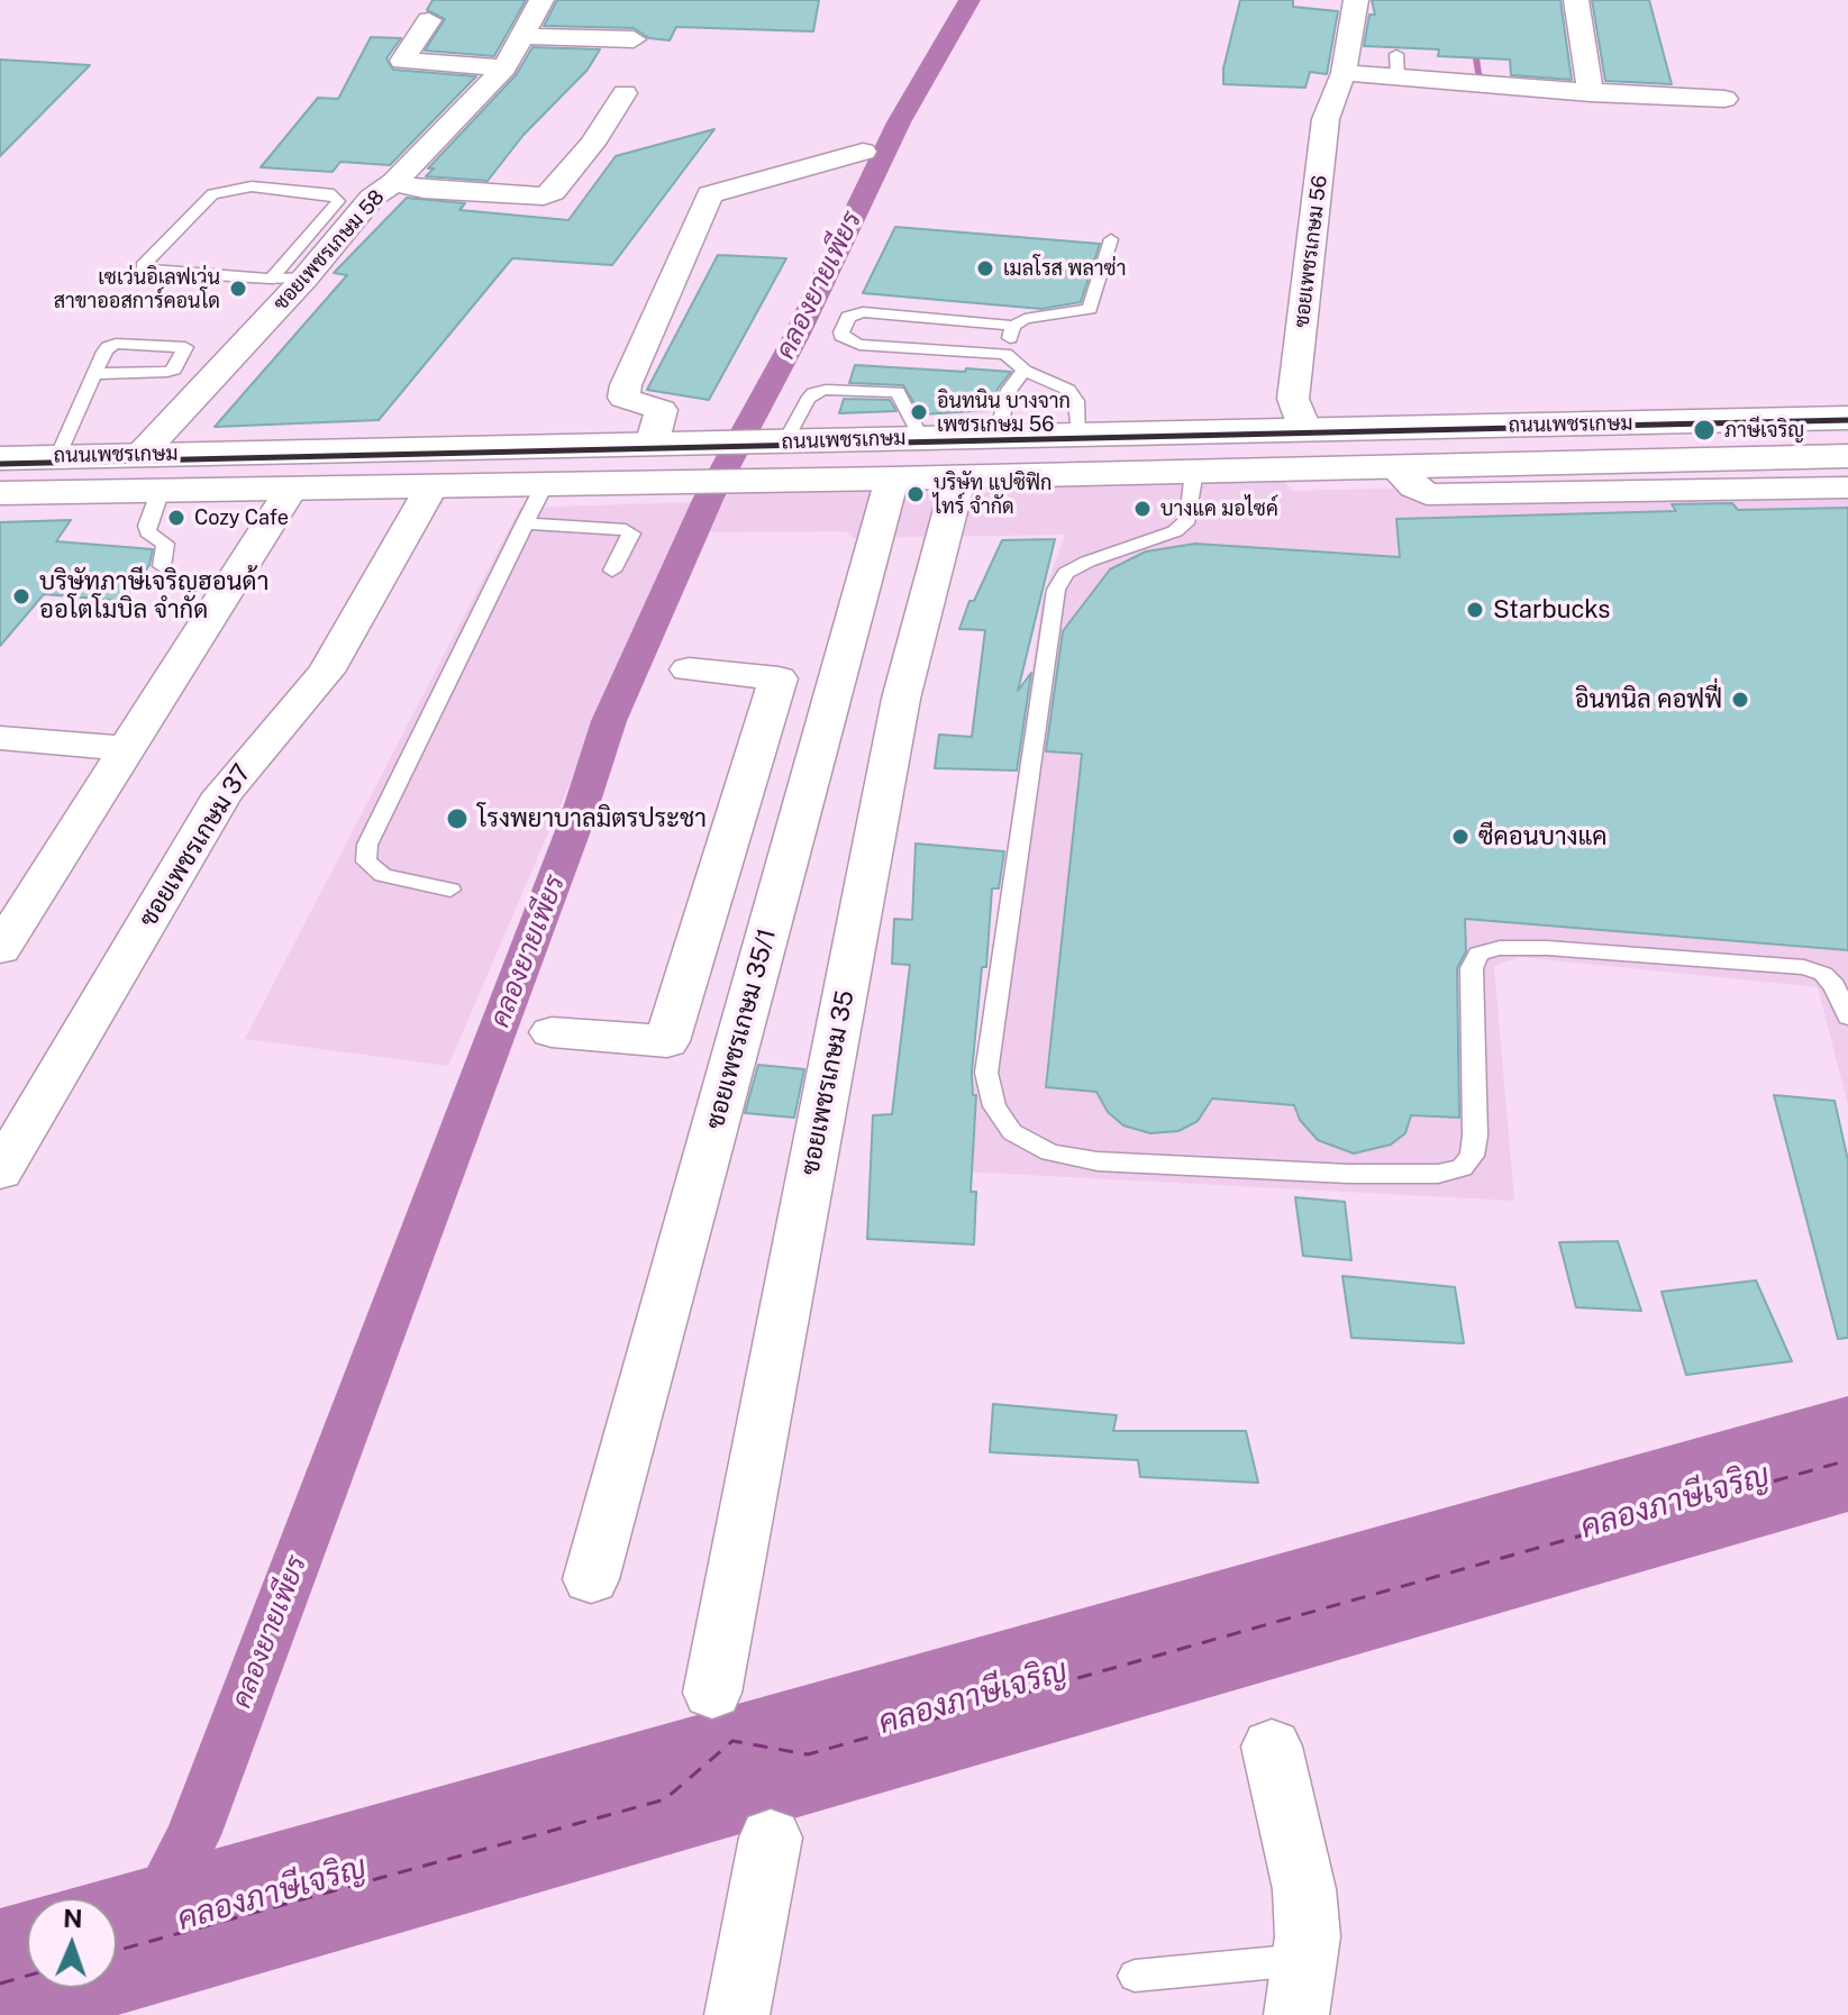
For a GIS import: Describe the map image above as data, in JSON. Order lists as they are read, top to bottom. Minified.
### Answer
{"streets":{"main road":["ถนนเพชรเกษม"],"street":["ซอยเพชรเกษม 58","ซอยเพชรเกษม 56","ซอยเพชรเกษม 37","ซอยเพชรเกษม 35/1","ซอยเพชรเกษม 35"]},"crossings":[["ซอยเพชรเกษม 58","ถนนเพชรเกษม"],["ซอยเพชรเกษม 56","ถนนเพชรเกษม"],["ถนนเพชรเกษม","ซอยเพชรเกษม 37"],["ถนนเพชรเกษม","ซอยเพชรเกษม 35/1"],["ถนนเพชรเกษม","ซอยเพชรเกษม 35"]],"water":["คลองยายเพียร","คลองภาษีเจริญ"],"places":["เมลโรส พลาซ่า","เซเว่นอิเลฟเว่น สาขาออสการ์คอนโด","อินทนิน บางจาก เพชรเกษม 56","ภาษีเจริญ","บริษัท แปซิฟิก ไทร์ จำกัด","บางแค มอไซค์","Cozy Cafe","บริษัทภาษีเจริญฮอนด้า ออโตโมบิล จำกัด","Starbucks","อินทนิล คอฟฟี่","โรงพยาบาลมิตรประชา","ซีคอนบางแค"],"north":"top"}
